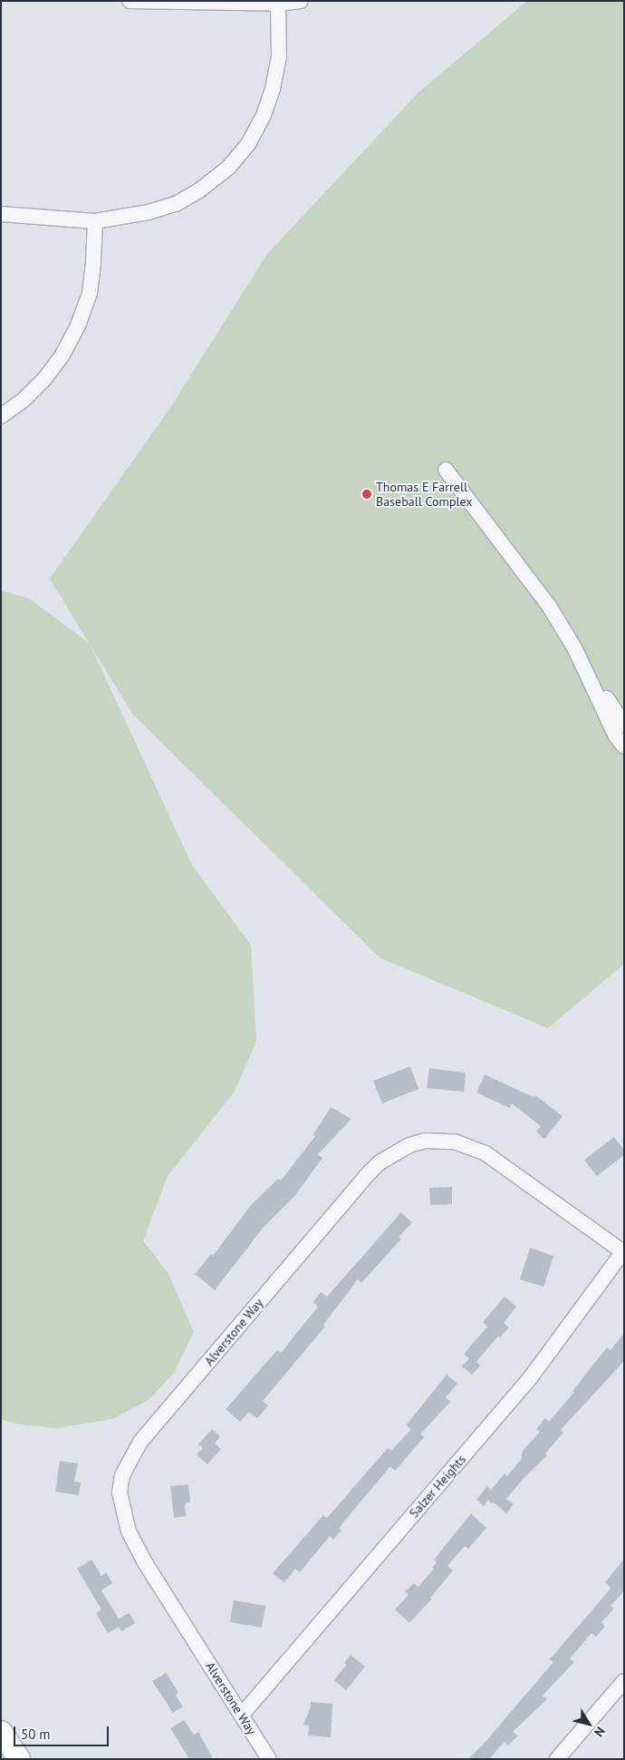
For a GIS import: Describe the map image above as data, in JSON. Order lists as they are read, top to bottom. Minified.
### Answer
{"streets":{"street":["Alverstone Way","Salzer Heights"]},"crossings":[["Alverstone Way","Salzer Heights"]],"places":["Thomas E Farrell Baseball Complex"],"scale_bar":"50 m","north":"bottom right"}
